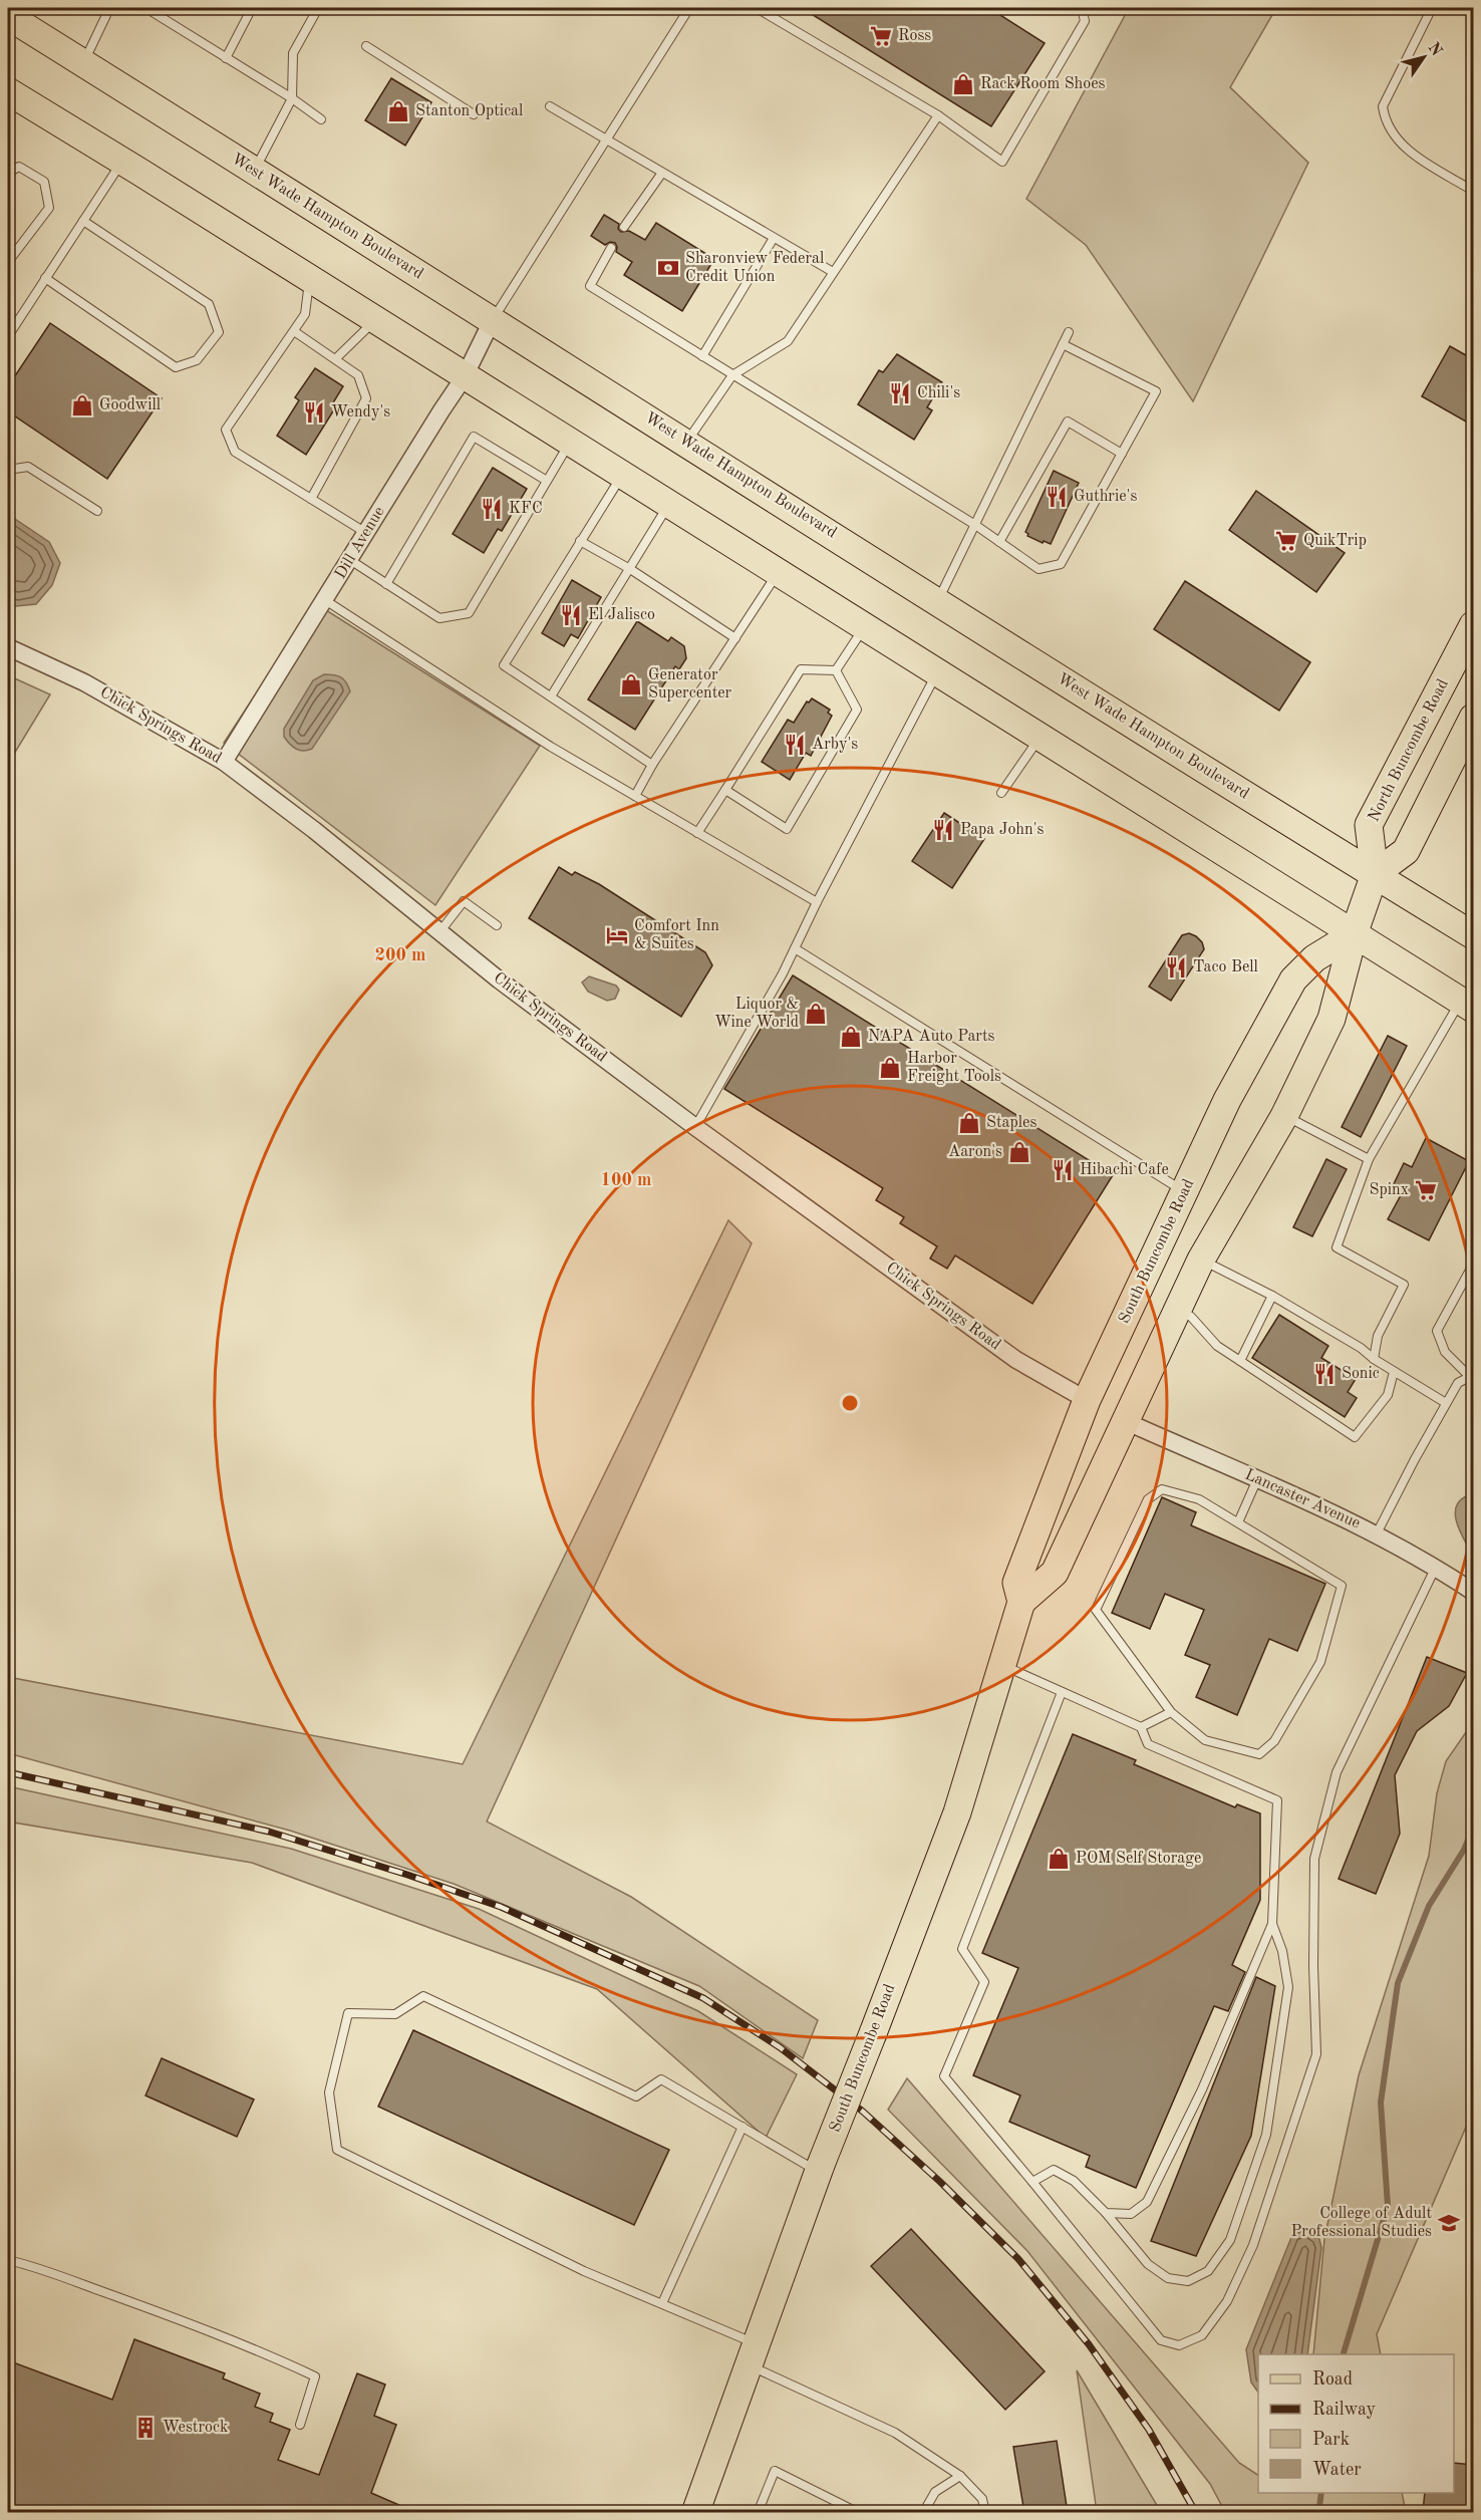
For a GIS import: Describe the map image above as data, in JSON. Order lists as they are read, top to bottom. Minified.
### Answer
{"streets":{"main road":["West Wade Hampton Boulevard","North Buncombe Road","South Buncombe Road"],"street":["Dill Avenue","Chick Springs Road","Lancaster Avenue"]},"crossings":[["West Wade Hampton Boulevard","Dill Avenue"],["West Wade Hampton Boulevard","North Buncombe Road"],["Dill Avenue","Chick Springs Road"],["Chick Springs Road","South Buncombe Road"]],"places":{"supermarket":["Ross","QuikTrip","Spinx"],"shop":["Rack Room Shoes","Stanton Optical","Goodwill","Generator Supercenter","Liquor & Wine World","NAPA Auto Parts","Harbor Freight Tools","Staples","Aaron's","POM Self Storage"],"bank":["Sharonview Federal Credit Union"],"restaurant":["Chili's","Wendy's","Guthrie's","KFC","El Jalisco","Arby's","Papa John's","Taco Bell","Hibachi Cafe","Sonic"],"hotel":["Comfort Inn & Suites"],"school or university":["College of Adult Professional Studies"],"building":["Westrock"]},"legend":["Road","Railway","Park","Water"],"north":"top right","rings":["200 m","100 m"]}
